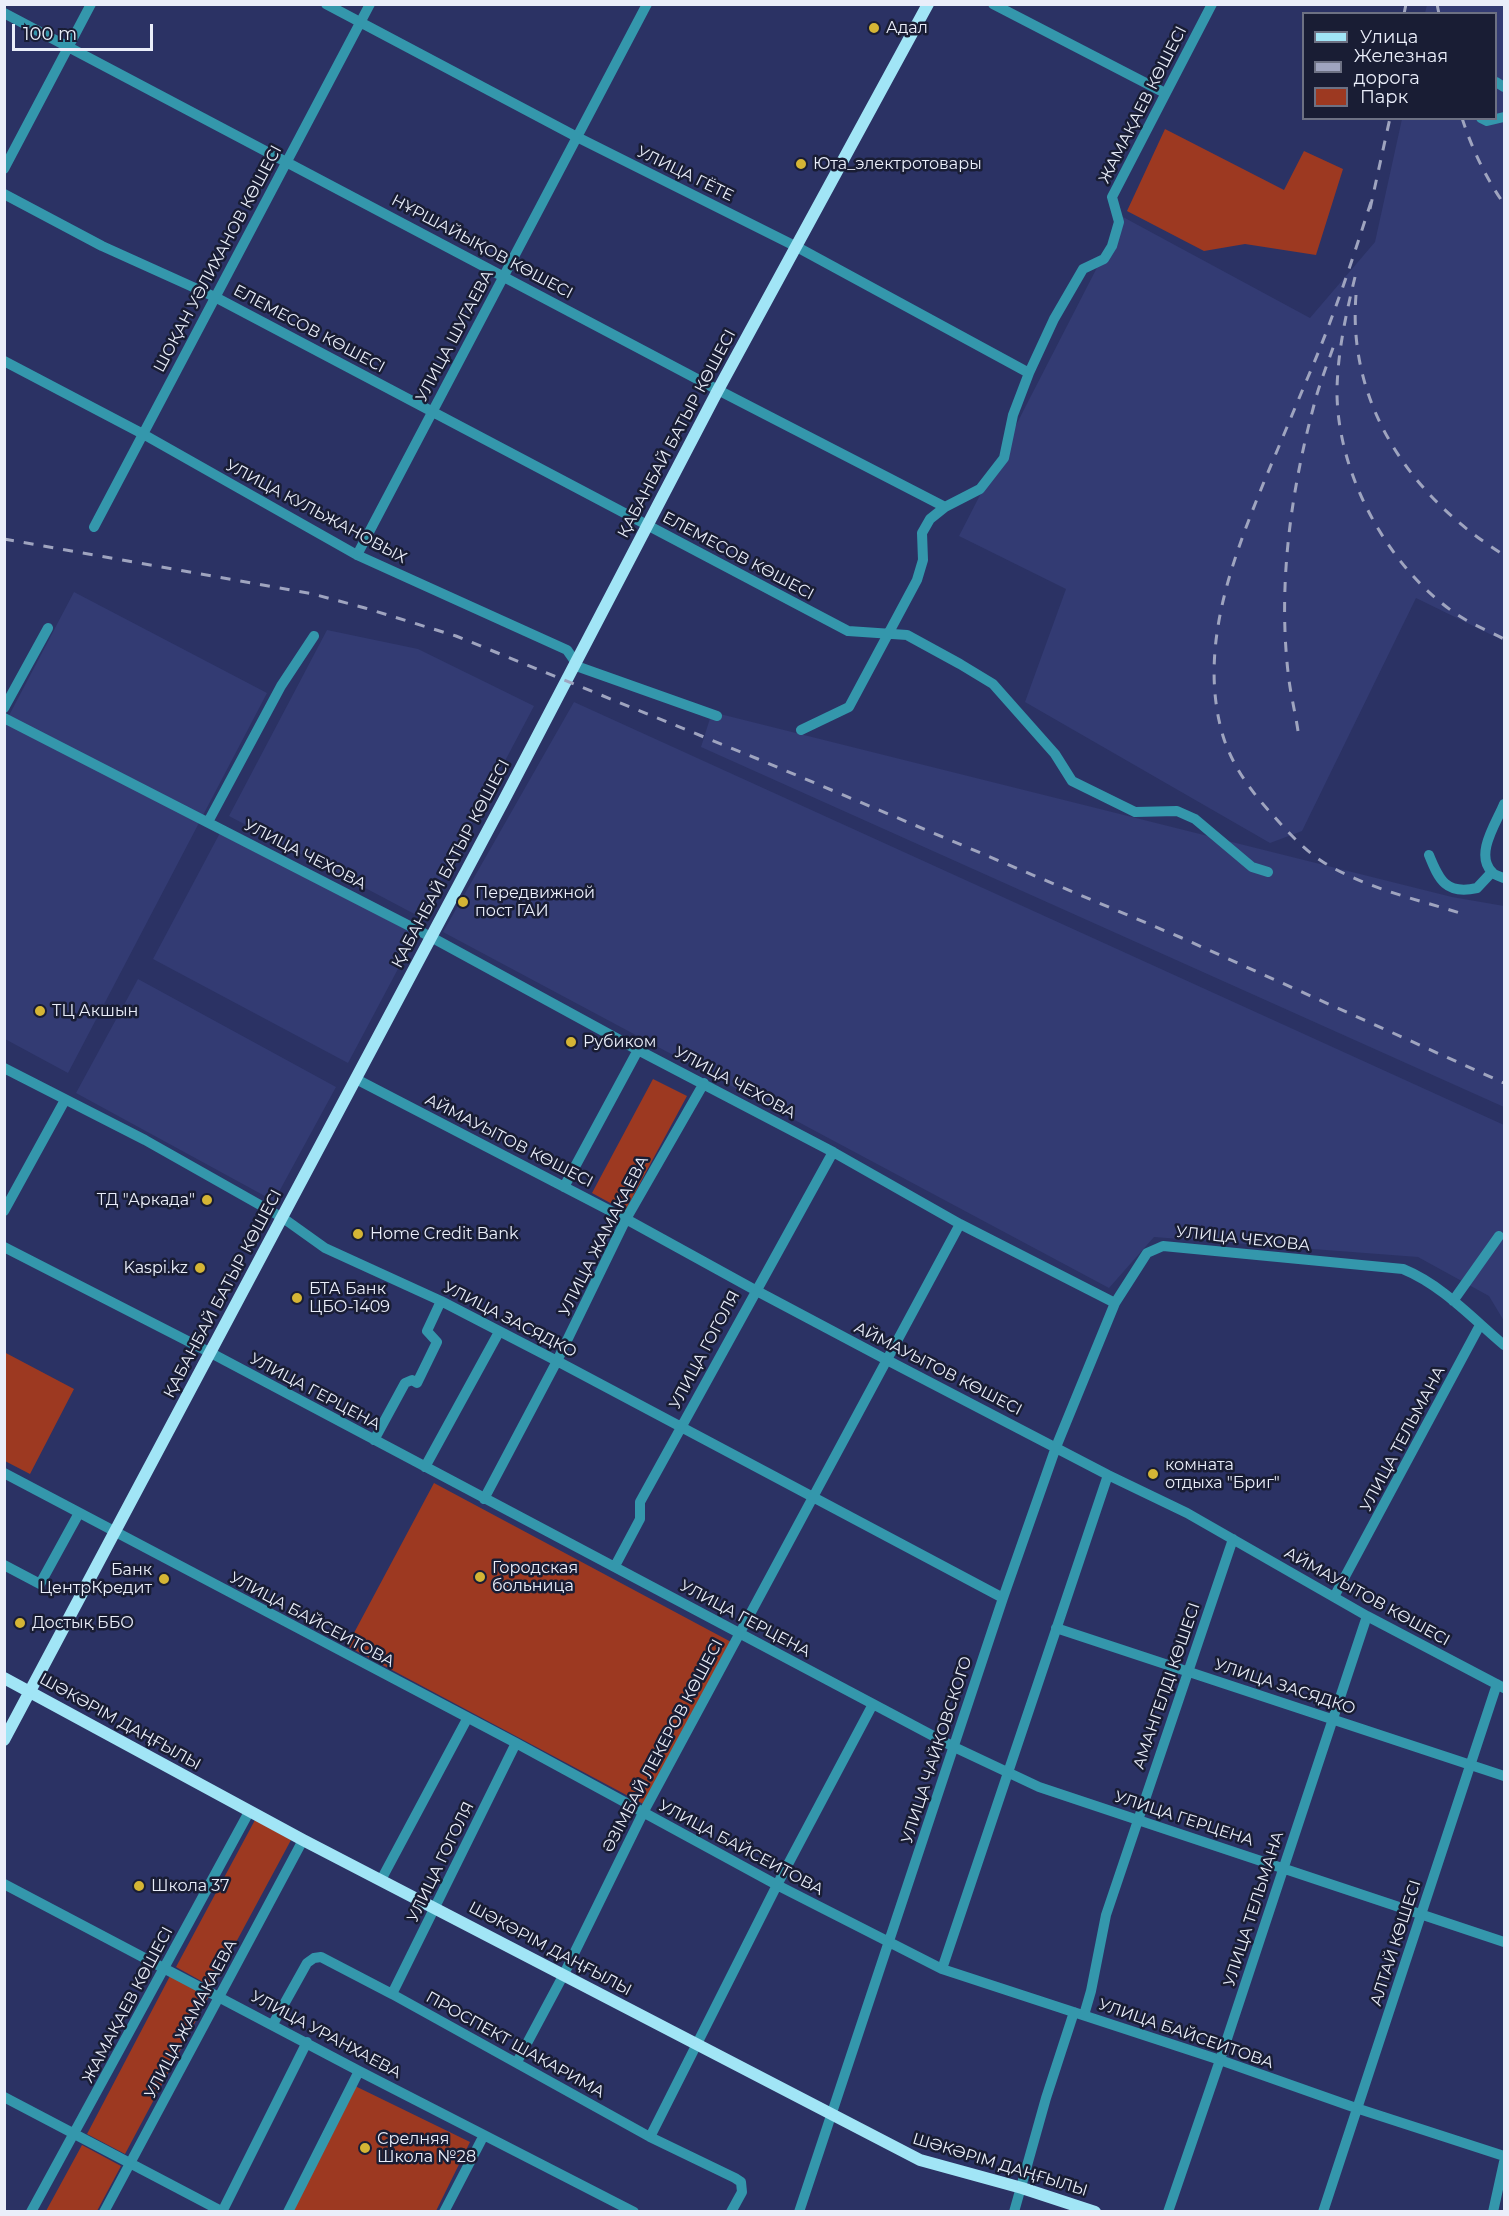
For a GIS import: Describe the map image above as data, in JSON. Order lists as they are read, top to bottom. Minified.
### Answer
{"streets":{"main road":["ҚАБАНБАЙ БАТЫР КӨШЕСІ","ШӘКӘРІМ ДАҢҒЫЛЫ"],"street":["ЖАМАҚАЕВ КӨШЕСІ","УЛИЦА ГЁТЕ","НҰРШАЙЫҚОВ КӨШЕСІ","ШОҚАН УӘЛИХАНОВ КӨШЕСІ","ЕЛЕМЕСОВ КӨШЕСІ","УЛИЦА ШУГАЕВА","УЛИЦА КУЛЬЖАНОВЫХ","УЛИЦА ЧЕХОВА","АЙМАУЫТОВ КӨШЕСІ","УЛИЦА ЖАМАКАЕВА","УЛИЦА ЗАСЯДКО","УЛИЦА ГОГОЛЯ","УЛИЦА ГЕРЦЕНА","УЛИЦА ТЕЛЬМАНА","УЛИЦА БАЙСЕИТОВА","АМАНГЕЛДІ КӨШЕСІ","ӘЗІМБАЙ ЛЕКЕРОВ КӨШЕСІ","УЛИЦА ЧАЙКОВСКОГО","АЛТАЙ КӨШЕСІ","УЛИЦА УРАНХАЕВА","ПРОСПЕКТ ШАКАРИМА"]},"crossings":[["ЖАМАҚАЕВ КӨШЕСІ","УЛИЦА ГЁТЕ"],["ЖАМАҚАЕВ КӨШЕСІ","НҰРШАЙЫҚОВ КӨШЕСІ"],["ЖАМАҚАЕВ КӨШЕСІ","ЕЛЕМЕСОВ КӨШЕСІ"],["ЖАМАҚАЕВ КӨШЕСІ","ШӘКӘРІМ ДАҢҒЫЛЫ"],["ЖАМАҚАЕВ КӨШЕСІ","УЛИЦА УРАНХАЕВА"],["УЛИЦА ГЁТЕ","ШОҚАН УӘЛИХАНОВ КӨШЕСІ"],["УЛИЦА ГЁТЕ","УЛИЦА ШУГАЕВА"],["УЛИЦА ГЁТЕ","ҚАБАНБАЙ БАТЫР КӨШЕСІ"],["НҰРШАЙЫҚОВ КӨШЕСІ","ШОҚАН УӘЛИХАНОВ КӨШЕСІ"],["НҰРШАЙЫҚОВ КӨШЕСІ","УЛИЦА ШУГАЕВА"],["НҰРШАЙЫҚОВ КӨШЕСІ","ҚАБАНБАЙ БАТЫР КӨШЕСІ"],["ШОҚАН УӘЛИХАНОВ КӨШЕСІ","ЕЛЕМЕСОВ КӨШЕСІ"],["ШОҚАН УӘЛИХАНОВ КӨШЕСІ","УЛИЦА КУЛЬЖАНОВЫХ"],["ЕЛЕМЕСОВ КӨШЕСІ","УЛИЦА ШУГАЕВА"],["ЕЛЕМЕСОВ КӨШЕСІ","ҚАБАНБАЙ БАТЫР КӨШЕСІ"],["УЛИЦА ШУГАЕВА","УЛИЦА КУЛЬЖАНОВЫХ"],["ҚАБАНБАЙ БАТЫР КӨШЕСІ","УЛИЦА КУЛЬЖАНОВЫХ"],["ҚАБАНБАЙ БАТЫР КӨШЕСІ","УЛИЦА ЧЕХОВА"],["ҚАБАНБАЙ БАТЫР КӨШЕСІ","АЙМАУЫТОВ КӨШЕСІ"],["ҚАБАНБАЙ БАТЫР КӨШЕСІ","УЛИЦА ЗАСЯДКО"],["ҚАБАНБАЙ БАТЫР КӨШЕСІ","УЛИЦА ГЕРЦЕНА"],["ҚАБАНБАЙ БАТЫР КӨШЕСІ","УЛИЦА БАЙСЕИТОВА"],["ҚАБАНБАЙ БАТЫР КӨШЕСІ","ШӘКӘРІМ ДАҢҒЫЛЫ"],["УЛИЦА ЧЕХОВА","УЛИЦА ЖАМАКАЕВА"],["УЛИЦА ЧЕХОВА","УЛИЦА ГОГОЛЯ"],["УЛИЦА ЧЕХОВА","УЛИЦА ТЕЛЬМАНА"],["УЛИЦА ЧЕХОВА","ӘЗІМБАЙ ЛЕКЕРОВ КӨШЕСІ"],["УЛИЦА ЧЕХОВА","УЛИЦА ЧАЙКОВСКОГО"],["АЙМАУЫТОВ КӨШЕСІ","УЛИЦА ЖАМАКАЕВА"],["АЙМАУЫТОВ КӨШЕСІ","УЛИЦА ГОГОЛЯ"],["АЙМАУЫТОВ КӨШЕСІ","УЛИЦА ТЕЛЬМАНА"],["АЙМАУЫТОВ КӨШЕСІ","АМАНГЕЛДІ КӨШЕСІ"],["АЙМАУЫТОВ КӨШЕСІ","ӘЗІМБАЙ ЛЕКЕРОВ КӨШЕСІ"],["АЙМАУЫТОВ КӨШЕСІ","УЛИЦА ЧАЙКОВСКОГО"],["АЙМАУЫТОВ КӨШЕСІ","АЛТАЙ КӨШЕСІ"],["УЛИЦА ЖАМАКАЕВА","УЛИЦА ЗАСЯДКО"],["УЛИЦА ЖАМАКАЕВА","УЛИЦА ГЕРЦЕНА"],["УЛИЦА ЖАМАКАЕВА","ШӘКӘРІМ ДАҢҒЫЛЫ"],["УЛИЦА ЖАМАКАЕВА","УЛИЦА УРАНХАЕВА"],["УЛИЦА ЗАСЯДКО","УЛИЦА ГОГОЛЯ"],["УЛИЦА ЗАСЯДКО","УЛИЦА ТЕЛЬМАНА"],["УЛИЦА ЗАСЯДКО","АМАНГЕЛДІ КӨШЕСІ"],["УЛИЦА ЗАСЯДКО","ӘЗІМБАЙ ЛЕКЕРОВ КӨШЕСІ"],["УЛИЦА ЗАСЯДКО","УЛИЦА ЧАЙКОВСКОГО"],["УЛИЦА ЗАСЯДКО","АЛТАЙ КӨШЕСІ"],["УЛИЦА ГОГОЛЯ","УЛИЦА ГЕРЦЕНА"],["УЛИЦА ГОГОЛЯ","УЛИЦА БАЙСЕИТОВА"],["УЛИЦА ГОГОЛЯ","ШӘКӘРІМ ДАҢҒЫЛЫ"],["УЛИЦА ГОГОЛЯ","ПРОСПЕКТ ШАКАРИМА"],["УЛИЦА ГЕРЦЕНА","УЛИЦА ТЕЛЬМАНА"],["УЛИЦА ГЕРЦЕНА","АМАНГЕЛДІ КӨШЕСІ"],["УЛИЦА ГЕРЦЕНА","ӘЗІМБАЙ ЛЕКЕРОВ КӨШЕСІ"],["УЛИЦА ГЕРЦЕНА","УЛИЦА ЧАЙКОВСКОГО"],["УЛИЦА ГЕРЦЕНА","АЛТАЙ КӨШЕСІ"],["УЛИЦА ТЕЛЬМАНА","УЛИЦА БАЙСЕИТОВА"],["УЛИЦА БАЙСЕИТОВА","АМАНГЕЛДІ КӨШЕСІ"],["УЛИЦА БАЙСЕИТОВА","ӘЗІМБАЙ ЛЕКЕРОВ КӨШЕСІ"],["УЛИЦА БАЙСЕИТОВА","УЛИЦА ЧАЙКОВСКОГО"],["УЛИЦА БАЙСЕИТОВА","АЛТАЙ КӨШЕСІ"],["АМАНГЕЛДІ КӨШЕСІ","ШӘКӘРІМ ДАҢҒЫЛЫ"],["ШӘКӘРІМ ДАҢҒЫЛЫ","ӘЗІМБАЙ ЛЕКЕРОВ КӨШЕСІ"],["ШӘКӘРІМ ДАҢҒЫЛЫ","УЛИЦА ЧАЙКОВСКОГО"],["ӘЗІМБАЙ ЛЕКЕРОВ КӨШЕСІ","ПРОСПЕКТ ШАКАРИМА"],["УЛИЦА УРАНХАЕВА","ПРОСПЕКТ ШАКАРИМА"]],"places":["Адал","Юта_электротовары","Передвижной пост ГАИ","ТЦ Акшын","Рубиком","ТД \"Аркада\"","Home Credit Bank","Kaspi.kz","БТА Банк ЦБО-1409","комната отдыха \"Бриг\"","Городская больница","Банк ЦентрКредит","Достық ББО","Школа 37","Срелняя Школа №28"],"legend":["Улица","Железная дорога","Парк"],"scale_bar":"100 m"}
